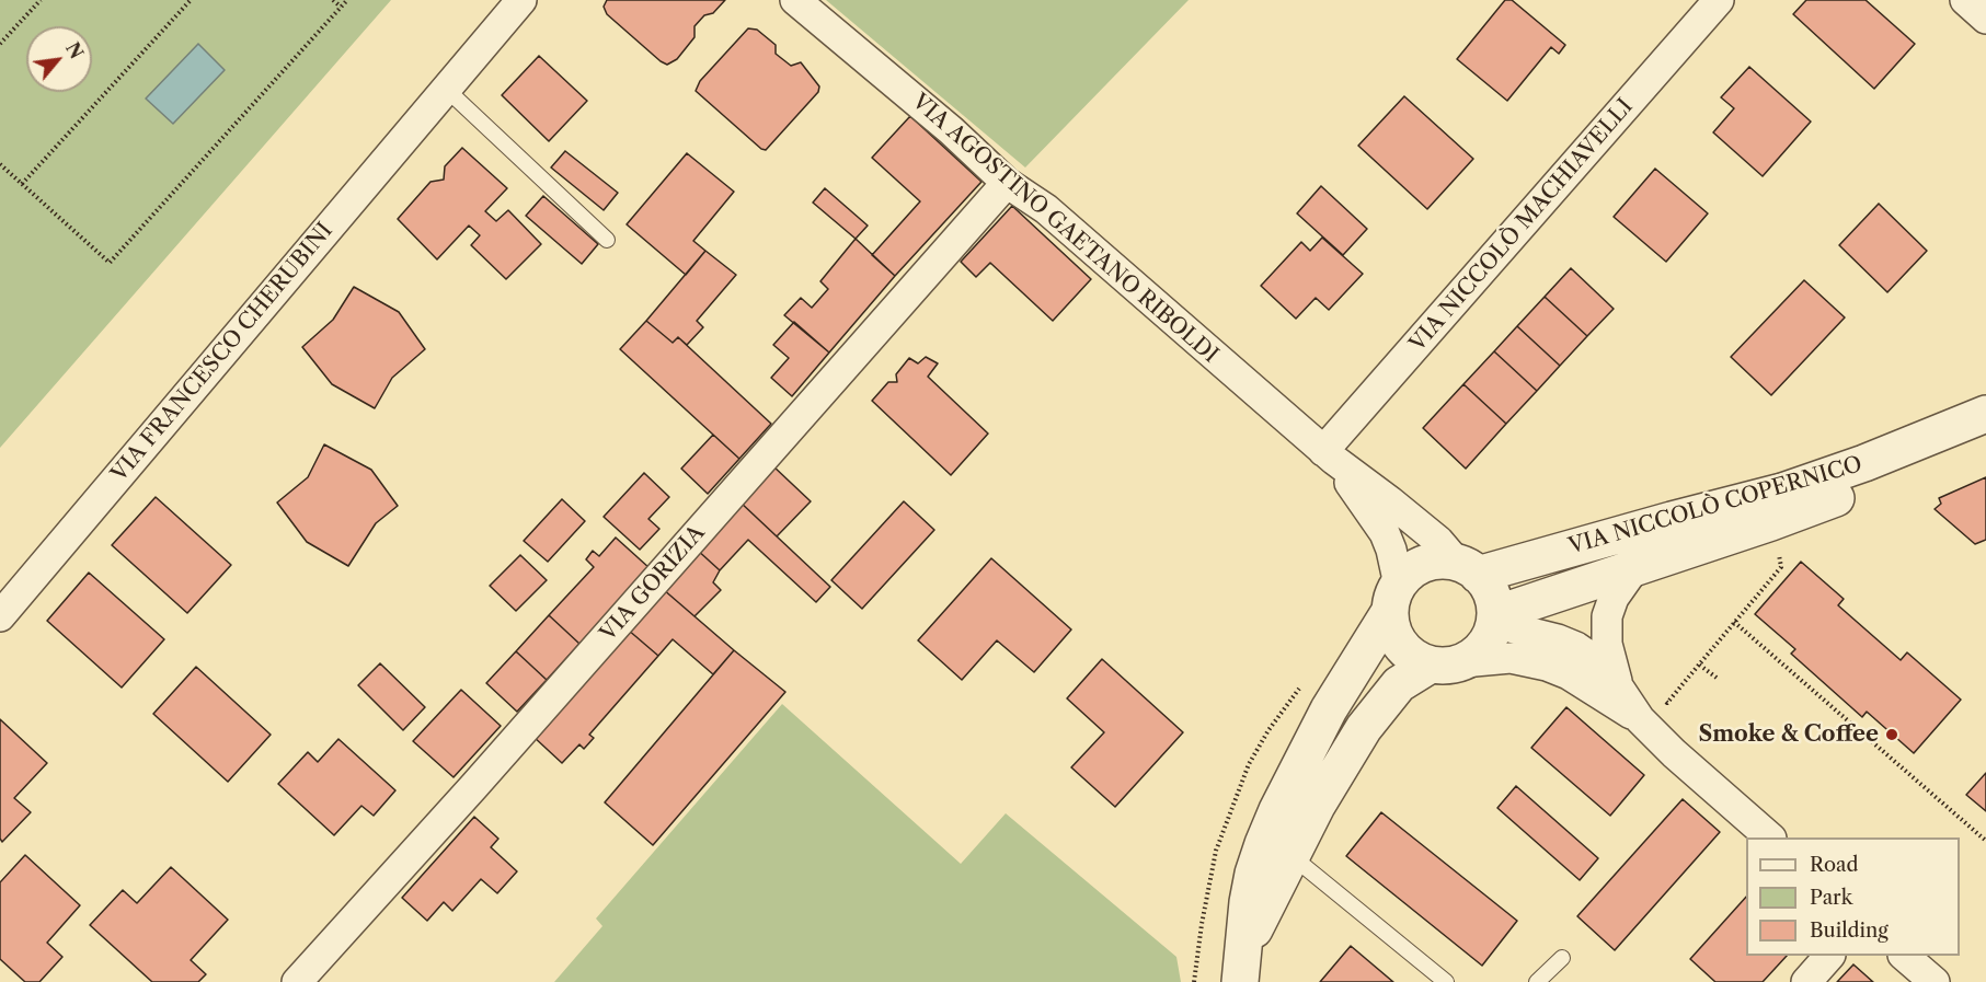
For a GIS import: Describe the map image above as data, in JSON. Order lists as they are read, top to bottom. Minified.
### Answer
{"streets":{"street":["VIA NICCOLÒ MACHIAVELLI","VIA AGOSTINO GAETANO RIBOLDI","VIA FRANCESCO CHERUBINI","VIA NICCOLÒ COPERNICO","VIA GORIZIA"]},"crossings":[["VIA NICCOLÒ MACHIAVELLI","VIA AGOSTINO GAETANO RIBOLDI"],["VIA AGOSTINO GAETANO RIBOLDI","VIA NICCOLÒ COPERNICO"],["VIA AGOSTINO GAETANO RIBOLDI","VIA GORIZIA"]],"places":["Smoke & Coffee"],"legend":["Road","Park","Building"],"north":"top right"}
